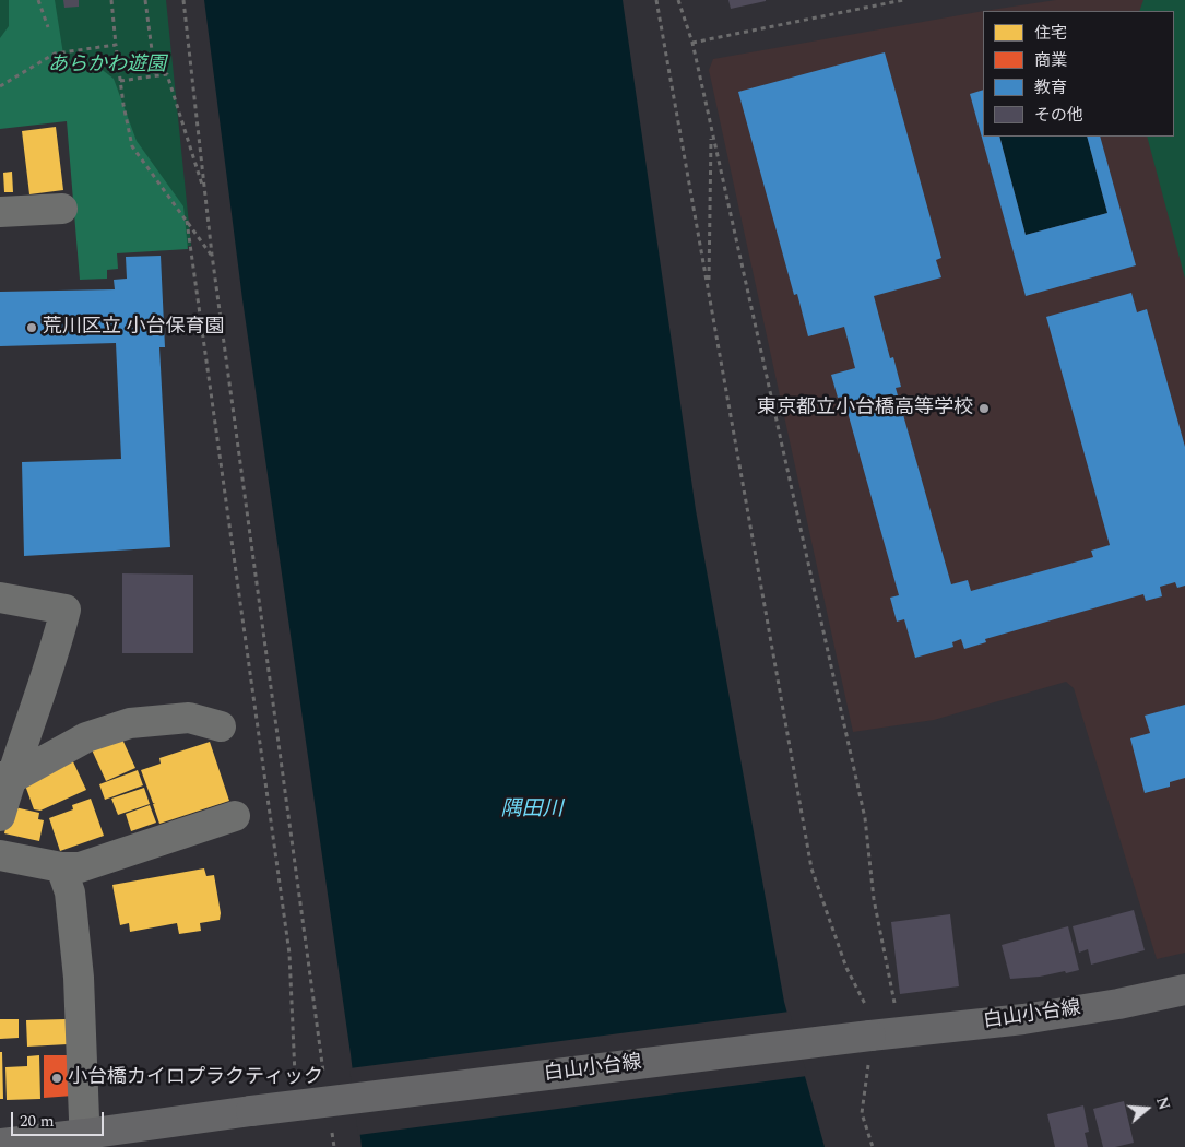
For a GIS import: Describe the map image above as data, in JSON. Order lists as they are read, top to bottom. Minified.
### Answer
{"streets":{"main road":["白山小台線"]},"water":["隅田川"],"parks":["あらかわ遊園"],"places":["荒川区立 小台保育園","東京都立小台橋高等学校","小台橋カイロプラクティック"],"legend":["住宅","商業","教育","その他"],"scale_bar":"20 m","north":"right"}
